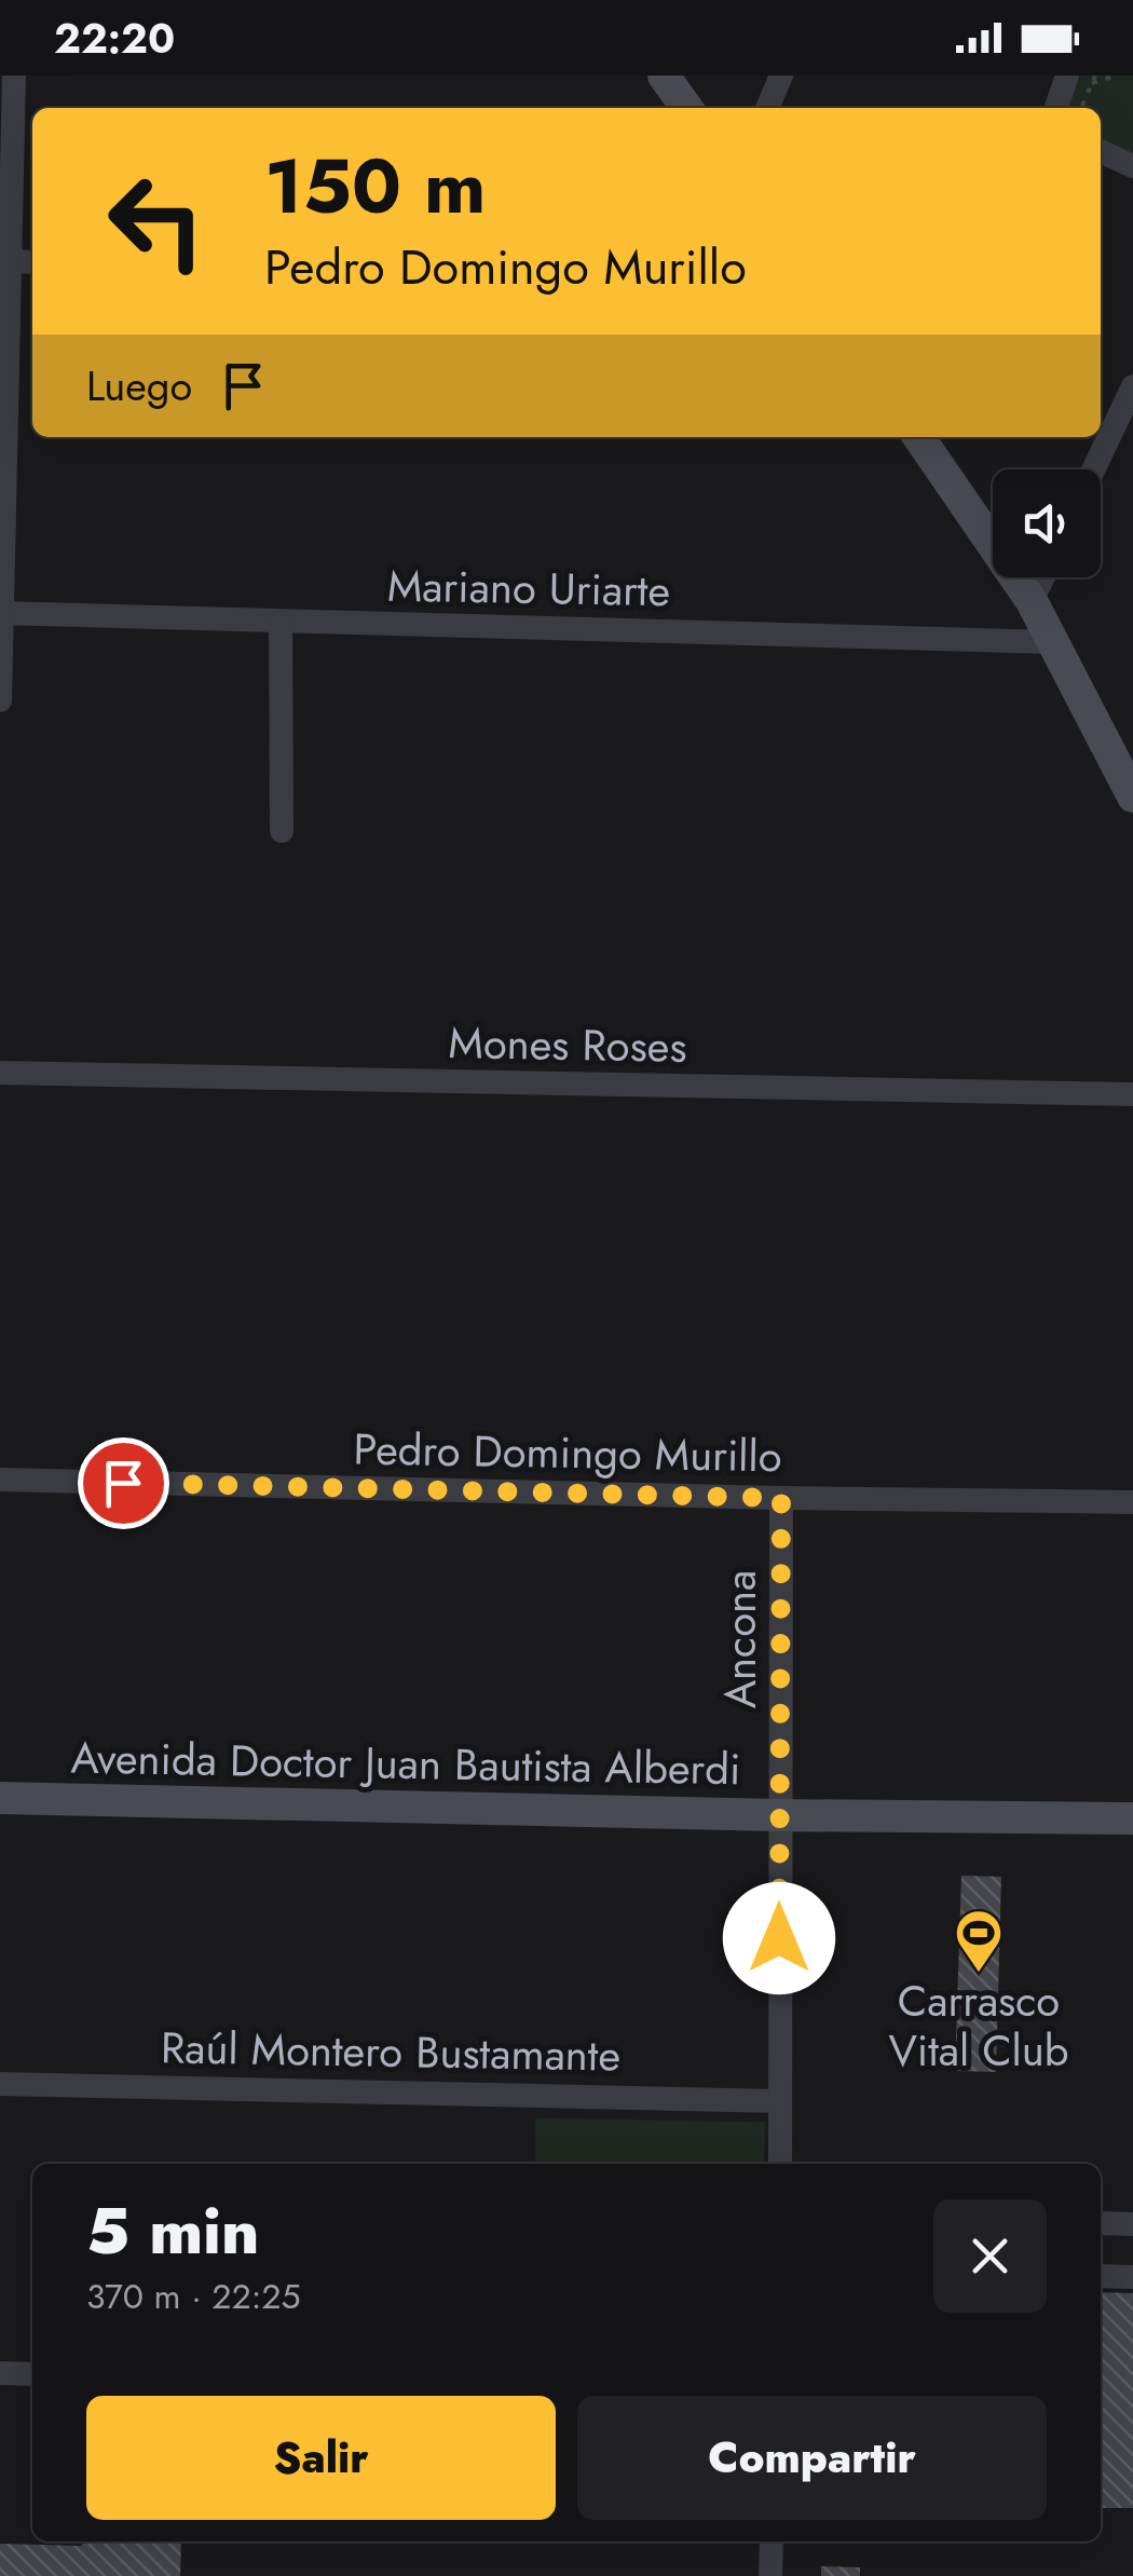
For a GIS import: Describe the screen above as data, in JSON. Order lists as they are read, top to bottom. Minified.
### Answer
{"streets":{"street":["Mariano Uriarte","Mones Roses","Pedro Domingo Murillo","Ancona","Avenida Doctor Juan Bautista Alberdi","Raúl Montero Bustamante"]},"crossings":[["Pedro Domingo Murillo","Ancona"],["Ancona","Avenida Doctor Juan Bautista Alberdi"],["Ancona","Raúl Montero Bustamante"]],"places":{"sports":["Carrasco Vital Club"]},"page":{"status":"22:20","turn":["150 m","Pedro Domingo Murillo"],"then":"Luego","heading":["5 min","370 m · 22:25"],"buttons":["Salir","Compartir"]}}
